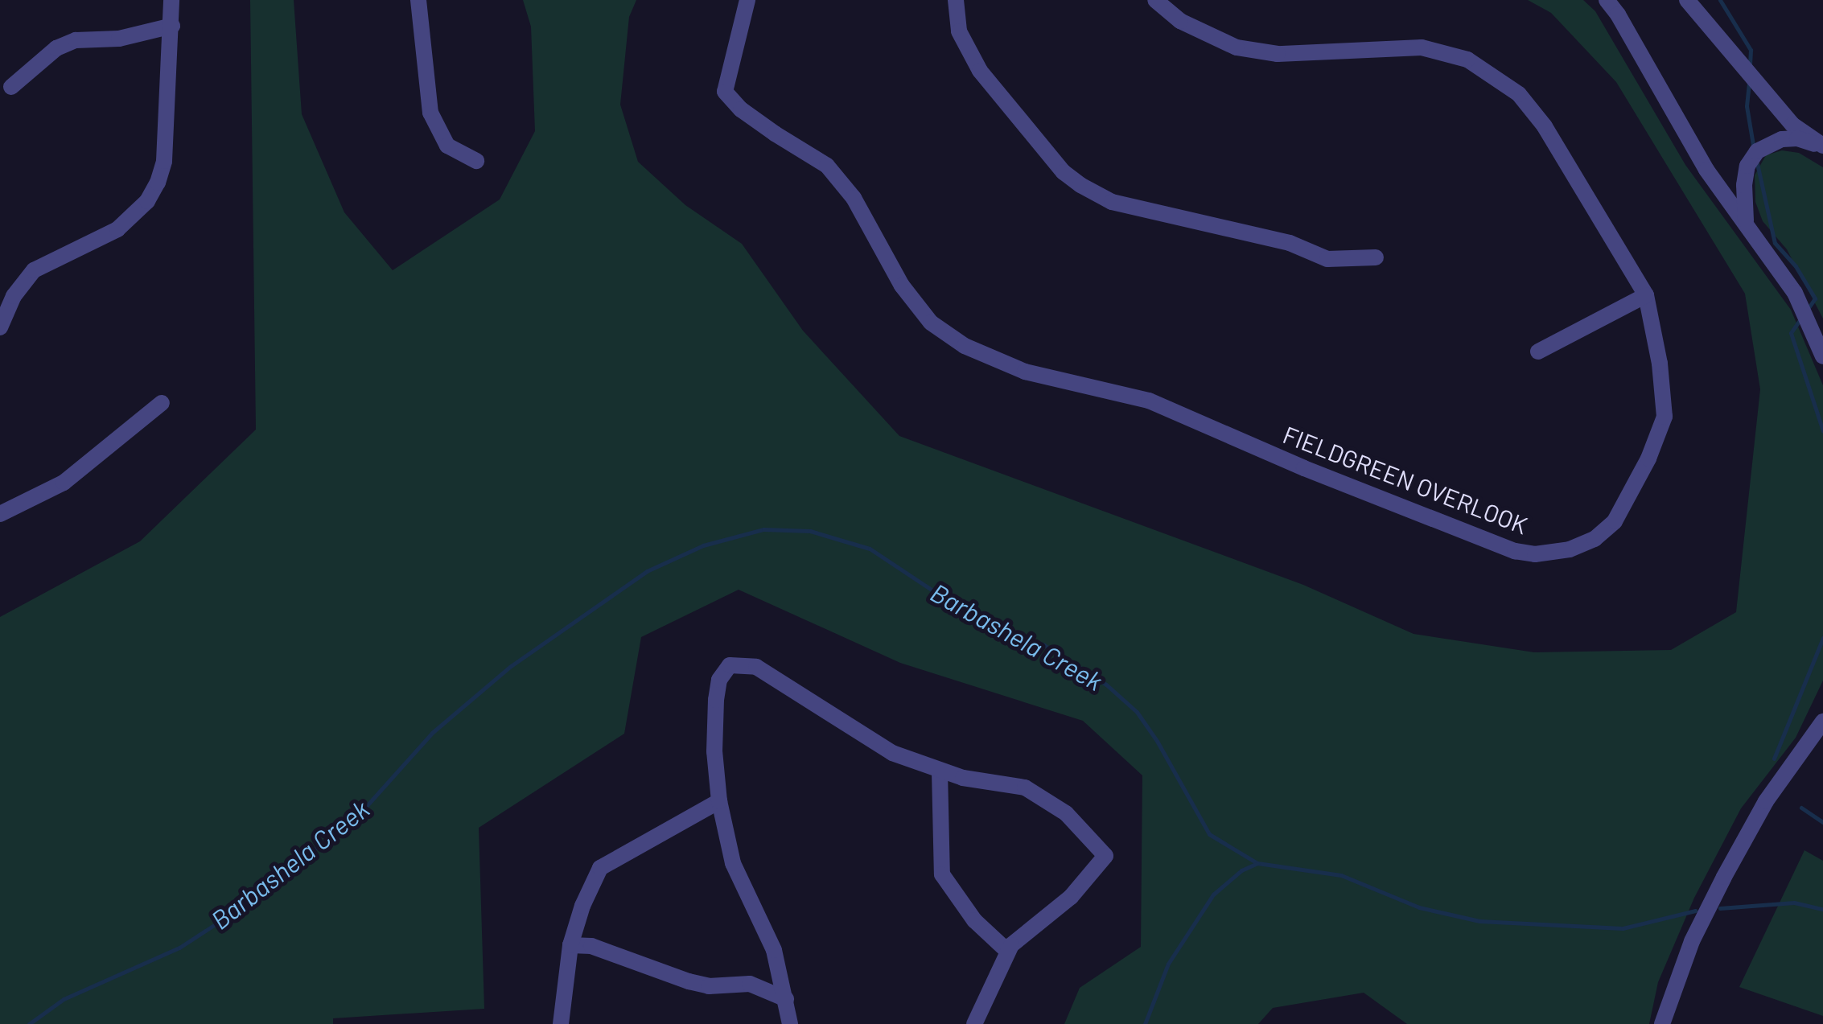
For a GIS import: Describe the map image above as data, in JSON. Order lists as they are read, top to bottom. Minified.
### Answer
{"streets":{"street":["FIELDGREEN OVERLOOK"]},"water":["Barbashela Creek"]}
